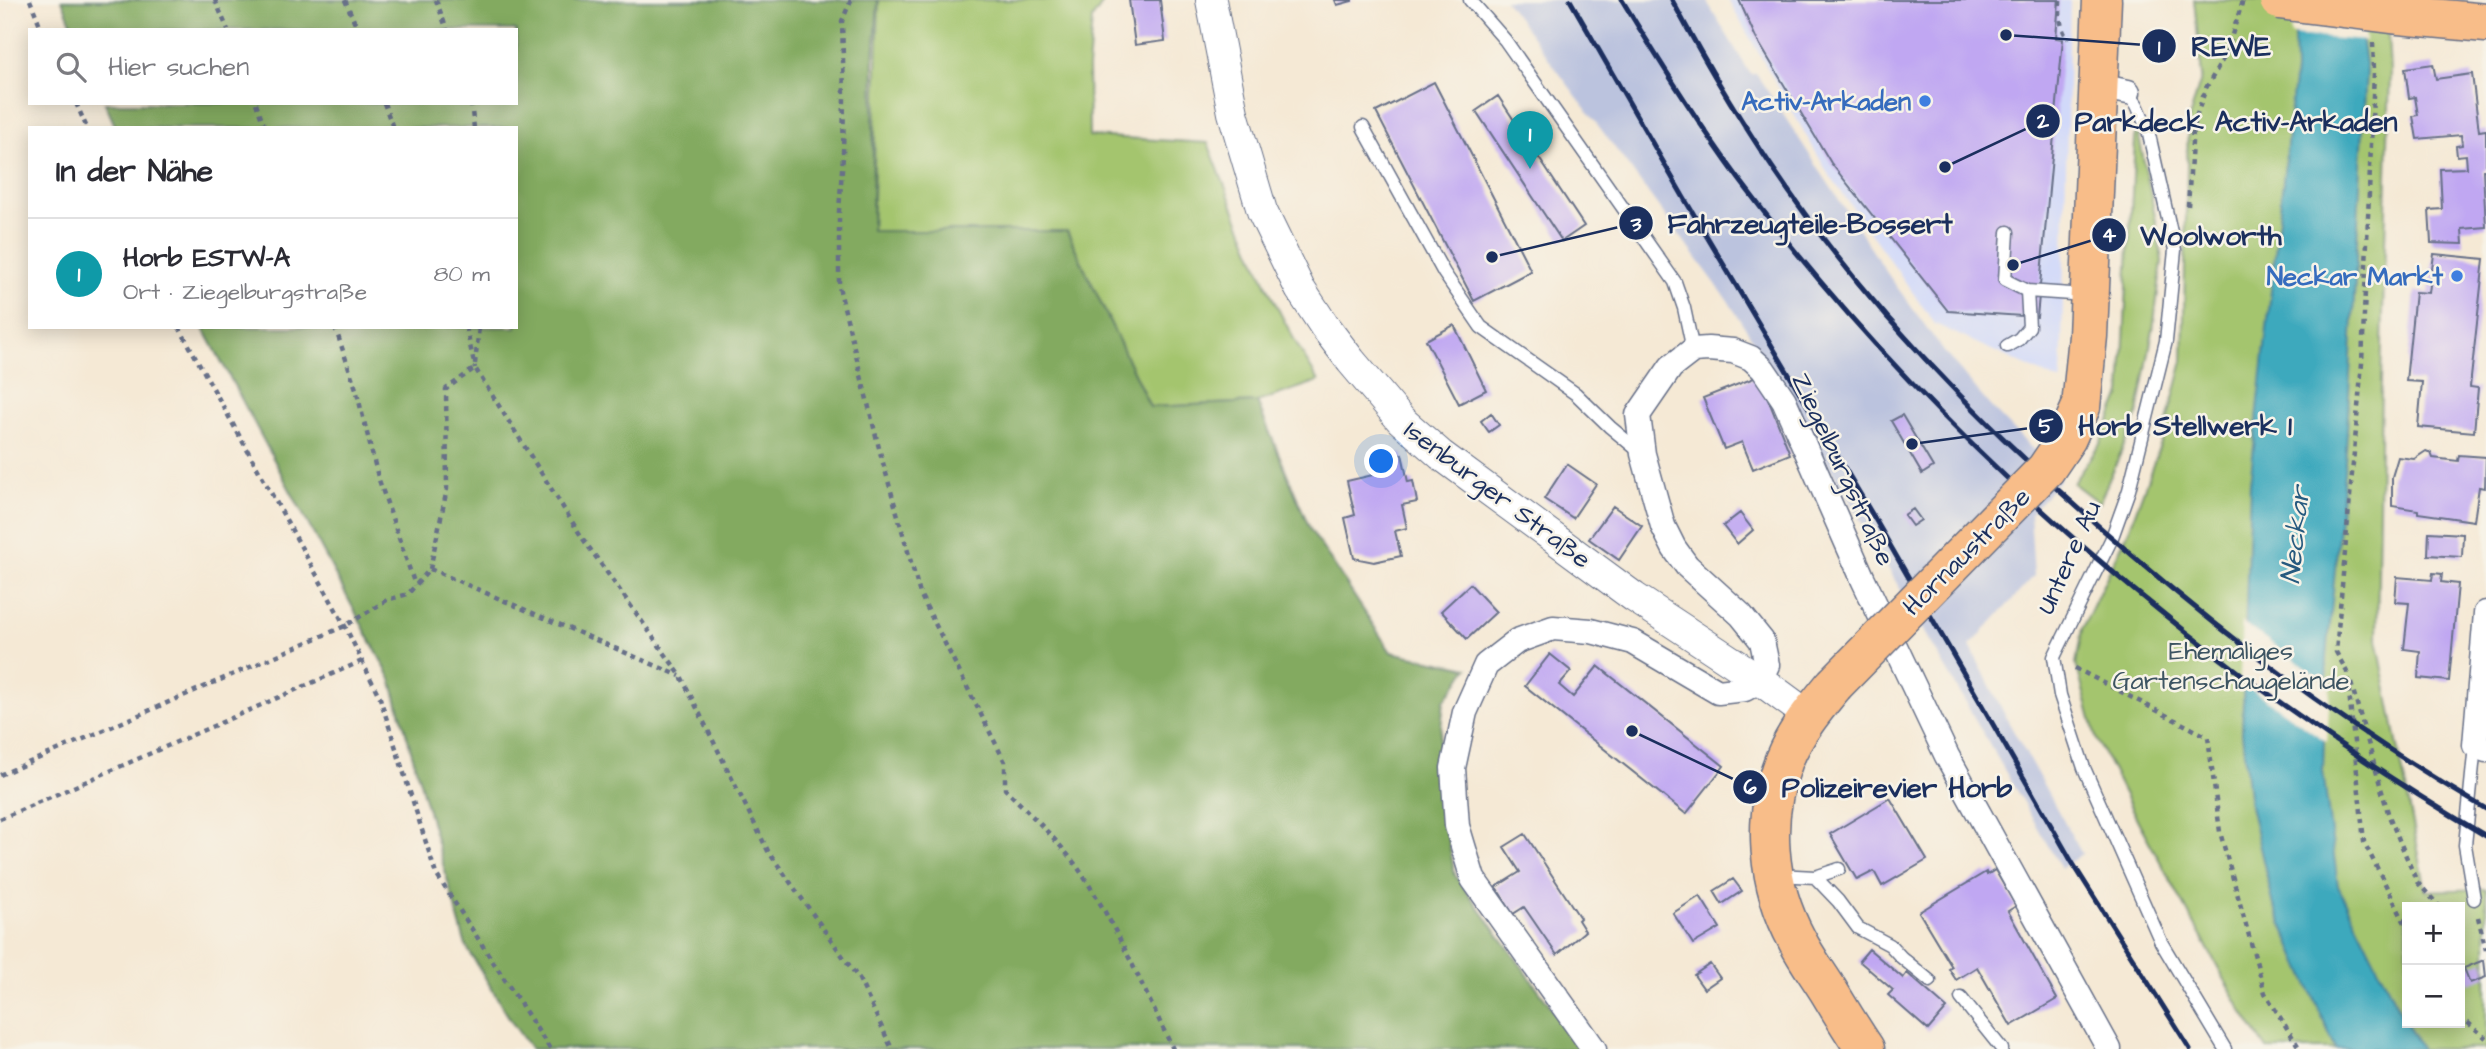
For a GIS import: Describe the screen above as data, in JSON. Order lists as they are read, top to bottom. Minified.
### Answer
{"streets":{"main road":["Hornaustraße"],"street":["Ziegelburgstraße","Isenburger Straße"],"lane":["Untere Au"]},"crossings":[["Isenburger Straße","Hornaustraße"],["Hornaustraße","Untere Au"]],"water":["Neckar"],"parks":["Ehemaliges Gartenschaugelände"],"places":["REWE","Activ-Arkaden","Parkdeck Activ-Arkaden","Fahrzeugteile-Bossert","Woolworth","Neckar Markt","Horb Stellwerk 1","Polizeirevier Horb"],"page":{"search":"Hier suchen","pins":"1","heading":"In der Nähe","list":[{"mark":"1","name":"Horb ESTW-A","note":"Ort · Ziegelburgstraße","value":"80 m"}],"map_buttons":["+","−"]}}
